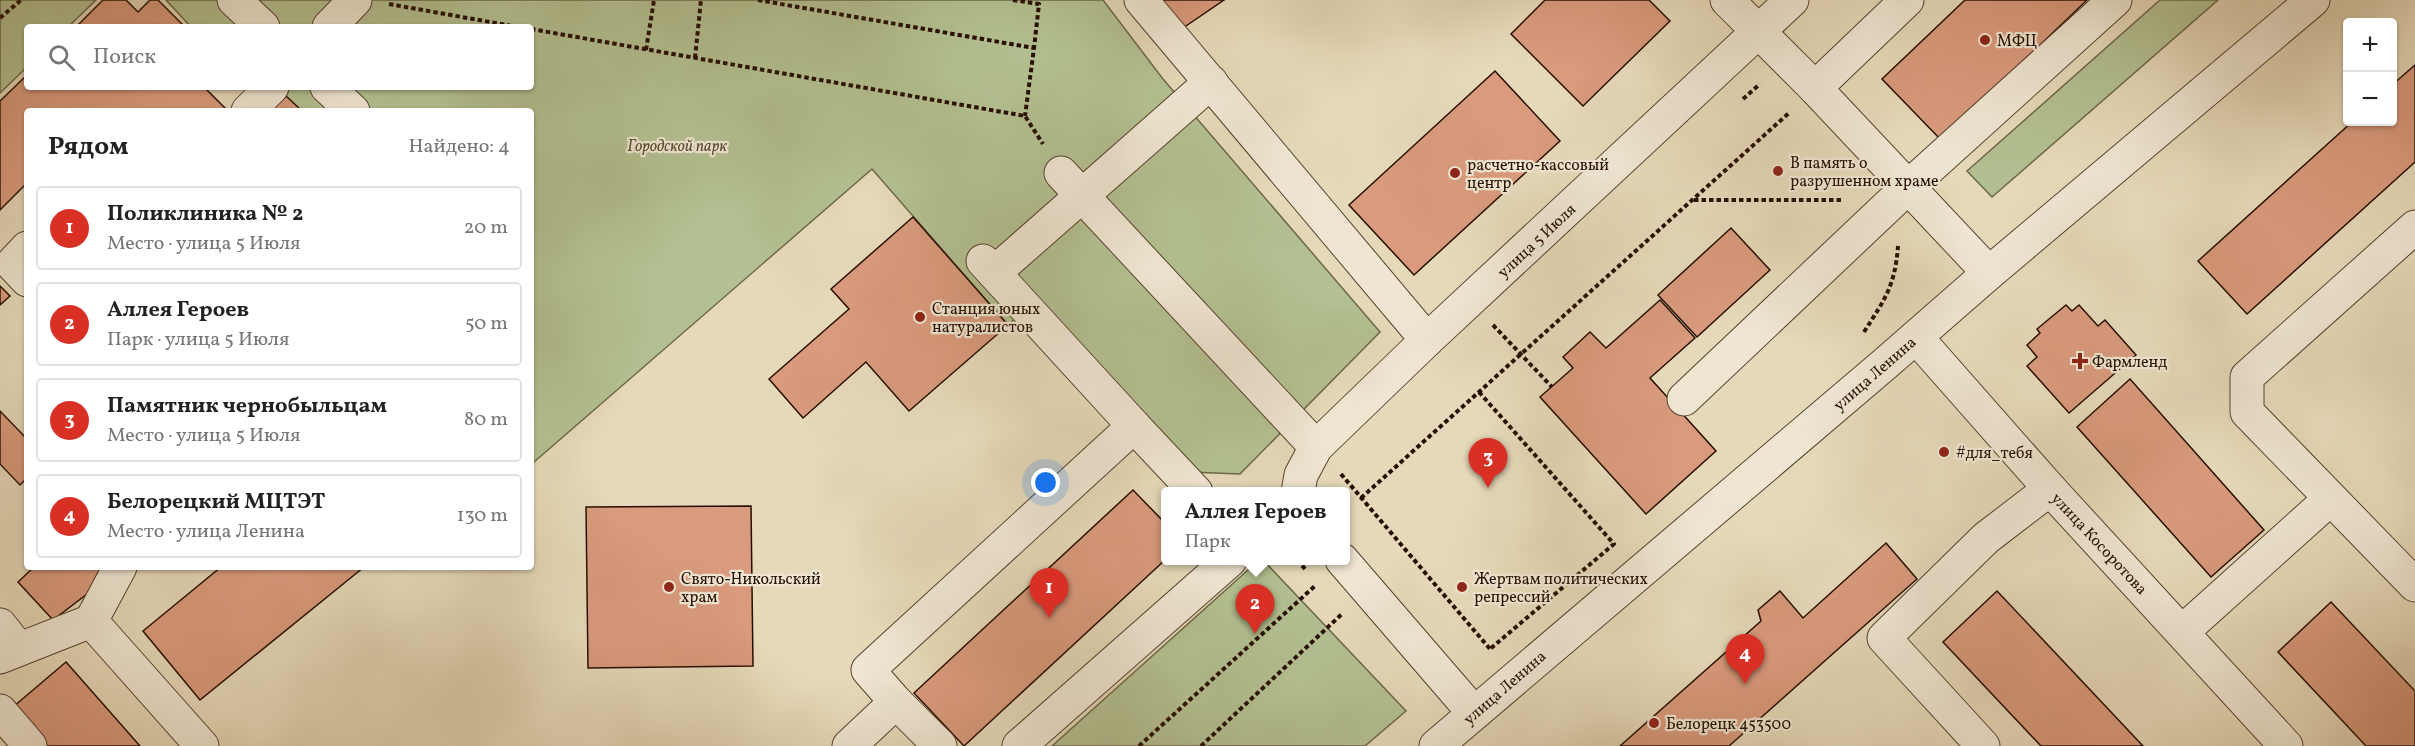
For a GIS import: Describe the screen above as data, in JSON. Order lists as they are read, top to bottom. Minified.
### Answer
{"streets":{"street":["улица 5 Июля","улица Ленина","улица Косоротова"]},"crossings":[["улица Ленина","улица Косоротова"]],"parks":["Городской парк"],"places":{"other":["МФЦ","В память о разрушенном храме","расчетно-кассовый центр","Станция юных натуралистов","#для_тебя","Свято-Никольский храм","Жертвам политических репрессий","Белорецк 453500"],"health":["Фармленд"]},"page":{"map_buttons":["+","−"],"search":"Поиск","heading":["Рядом","Найдено: 4"],"list":[{"mark":"1","name":"Поликлиника № 2","note":"Место · улица 5 Июля","value":"20 m"},{"mark":"2","name":"Аллея Героев","note":"Парк · улица 5 Июля","value":"50 m"},{"mark":"3","name":"Памятник чернобыльцам","note":"Место · улица 5 Июля","value":"80 m"},{"mark":"4","name":"Белорецкий МЦТЭТ","note":"Место · улица Ленина","value":"130 m"}],"pins":["3","1","2","4"],"popup":["Аллея Героев","Парк"]}}
